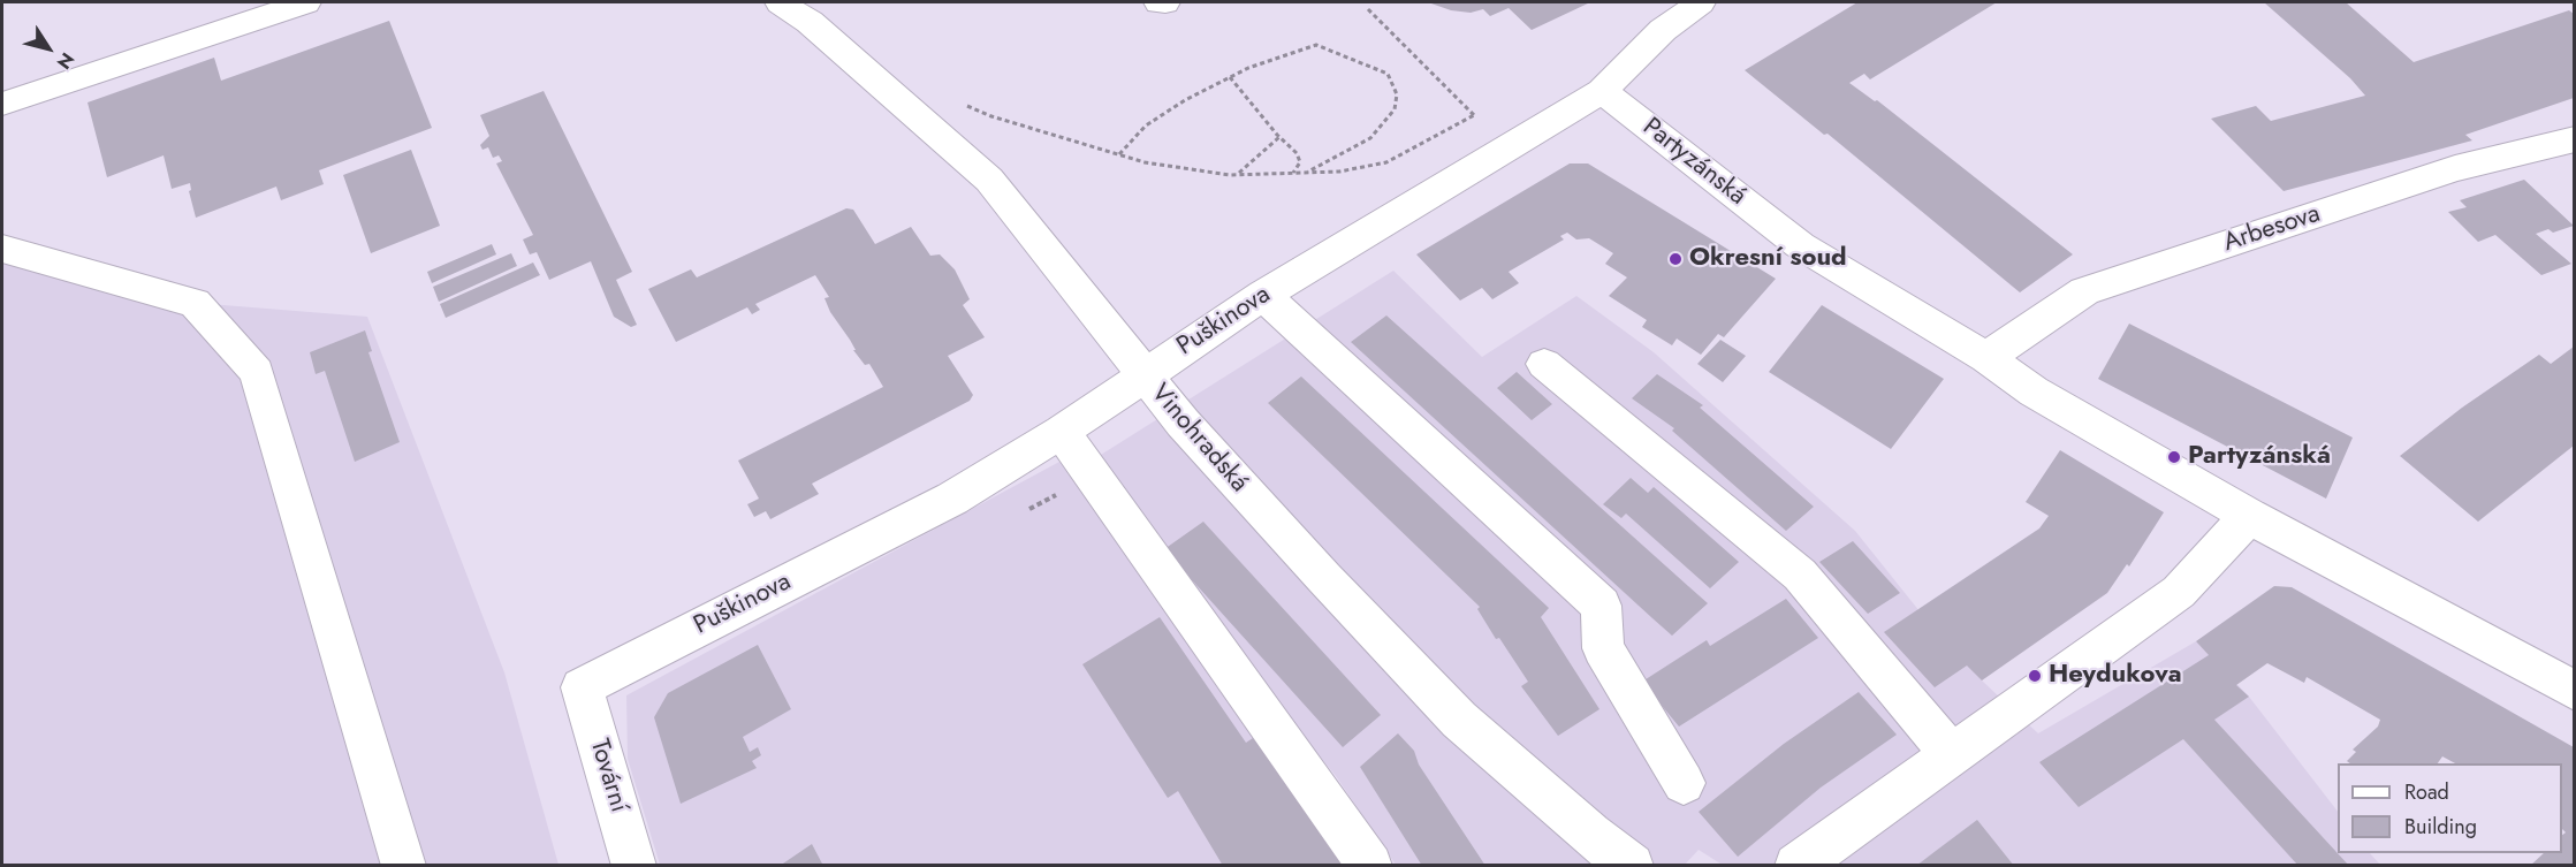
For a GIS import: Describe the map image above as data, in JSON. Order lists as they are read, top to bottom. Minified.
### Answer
{"streets":{"street":["Partyzánská","Arbesova","Puškinova","Vinohradská","Tovární"]},"crossings":[["Partyzánská","Arbesova"],["Partyzánská","Puškinova"],["Puškinova","Vinohradská"],["Puškinova","Tovární"]],"places":["Okresní soud","Partyzánská","Heydukova"],"legend":["Road","Building"],"north":"bottom right"}
